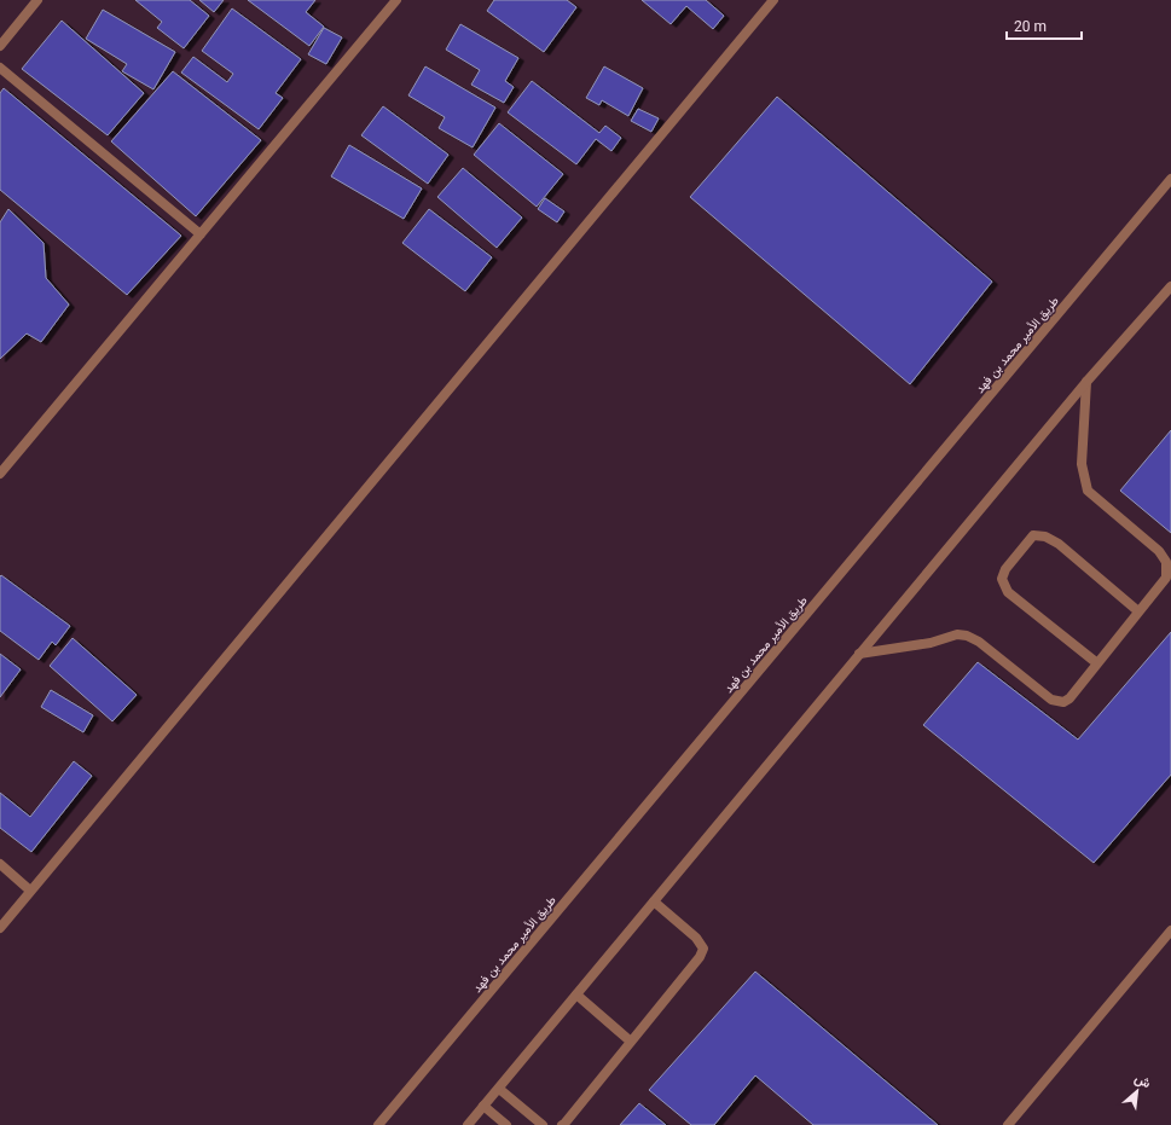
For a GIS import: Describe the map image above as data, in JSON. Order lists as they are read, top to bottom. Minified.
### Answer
{"streets":{"street":["طريق الأمير محمد بن فهد"]},"scale_bar":"20 m","north":"top right"}
